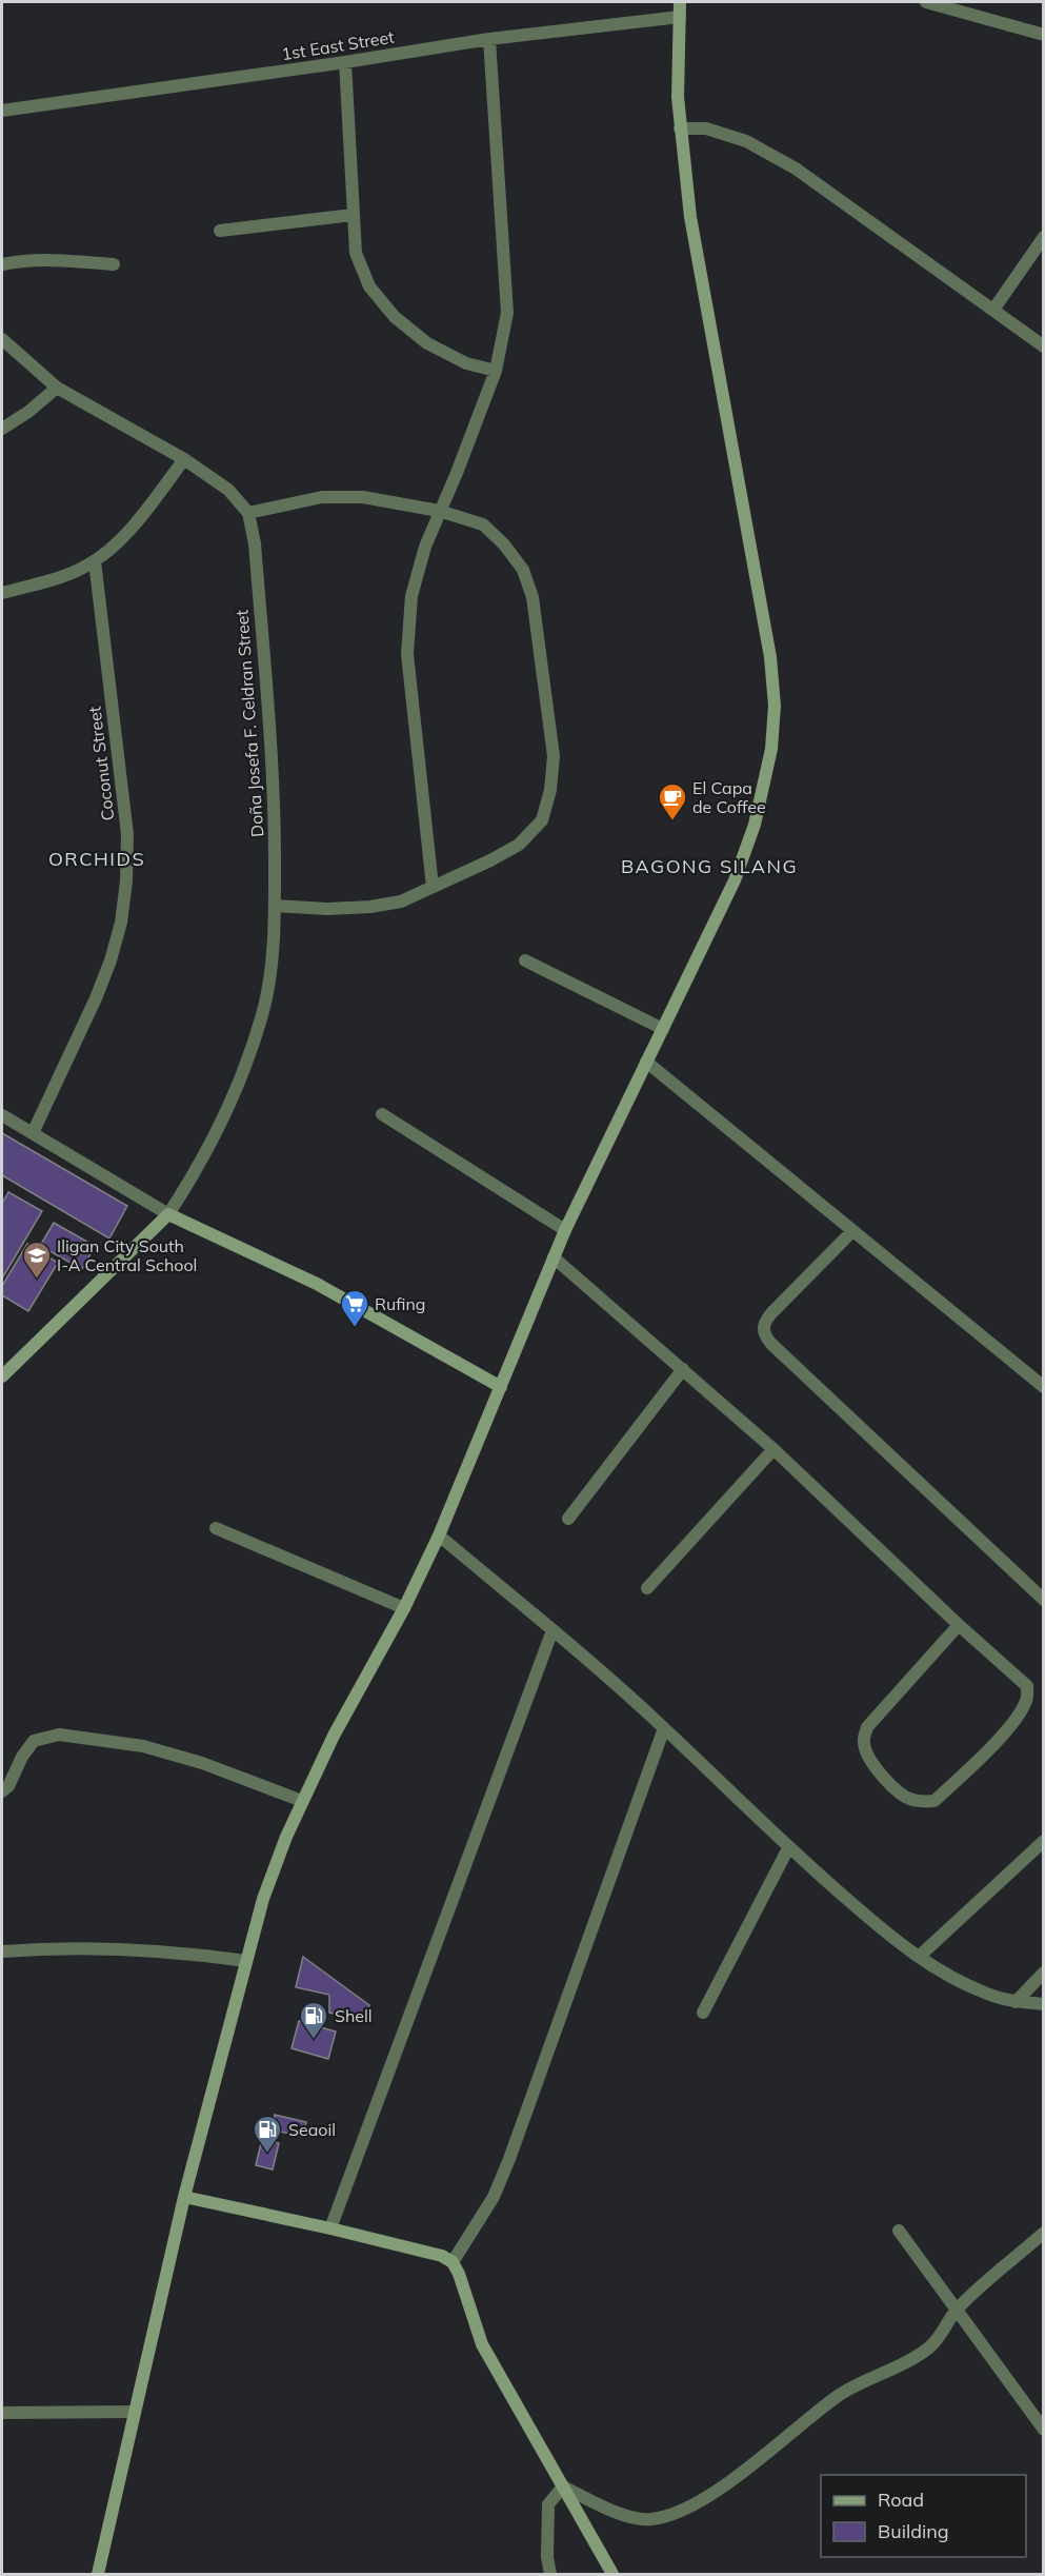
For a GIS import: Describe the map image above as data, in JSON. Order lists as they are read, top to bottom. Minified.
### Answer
{"streets":{"street":["1st East Street","Doña Josefa F. Celdran Street","Coconut Street"]},"districts":["ORCHIDS","BAGONG SILANG"],"places":{"cafe":["El Capa de Coffee"],"school or university":["Iligan City South I-A Central School"],"supermarket":["Rufing"],"fuel station":["Shell","Seaoil"]},"legend":["Road","Building"]}
